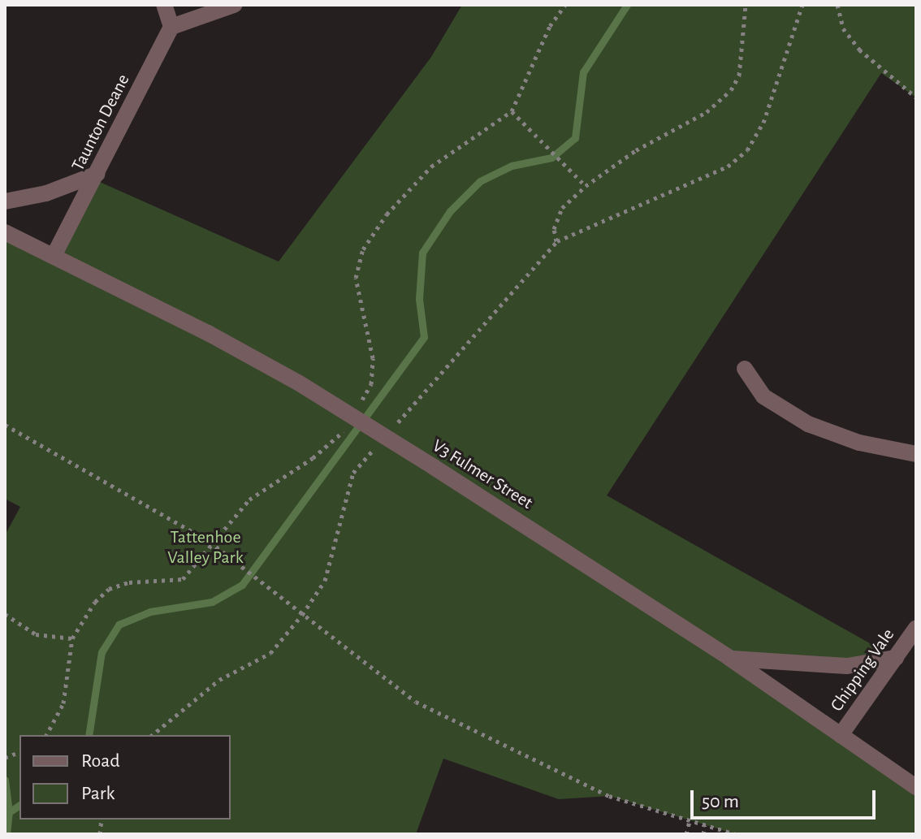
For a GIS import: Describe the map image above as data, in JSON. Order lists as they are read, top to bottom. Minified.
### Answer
{"streets":{"street":["Taunton Deane","V3 Fulmer Street","Chipping Vale"]},"crossings":[["Taunton Deane","V3 Fulmer Street"],["V3 Fulmer Street","Chipping Vale"]],"parks":["Tattenhoe Valley Park"],"legend":["Road","Park"],"scale_bar":"50 m"}
